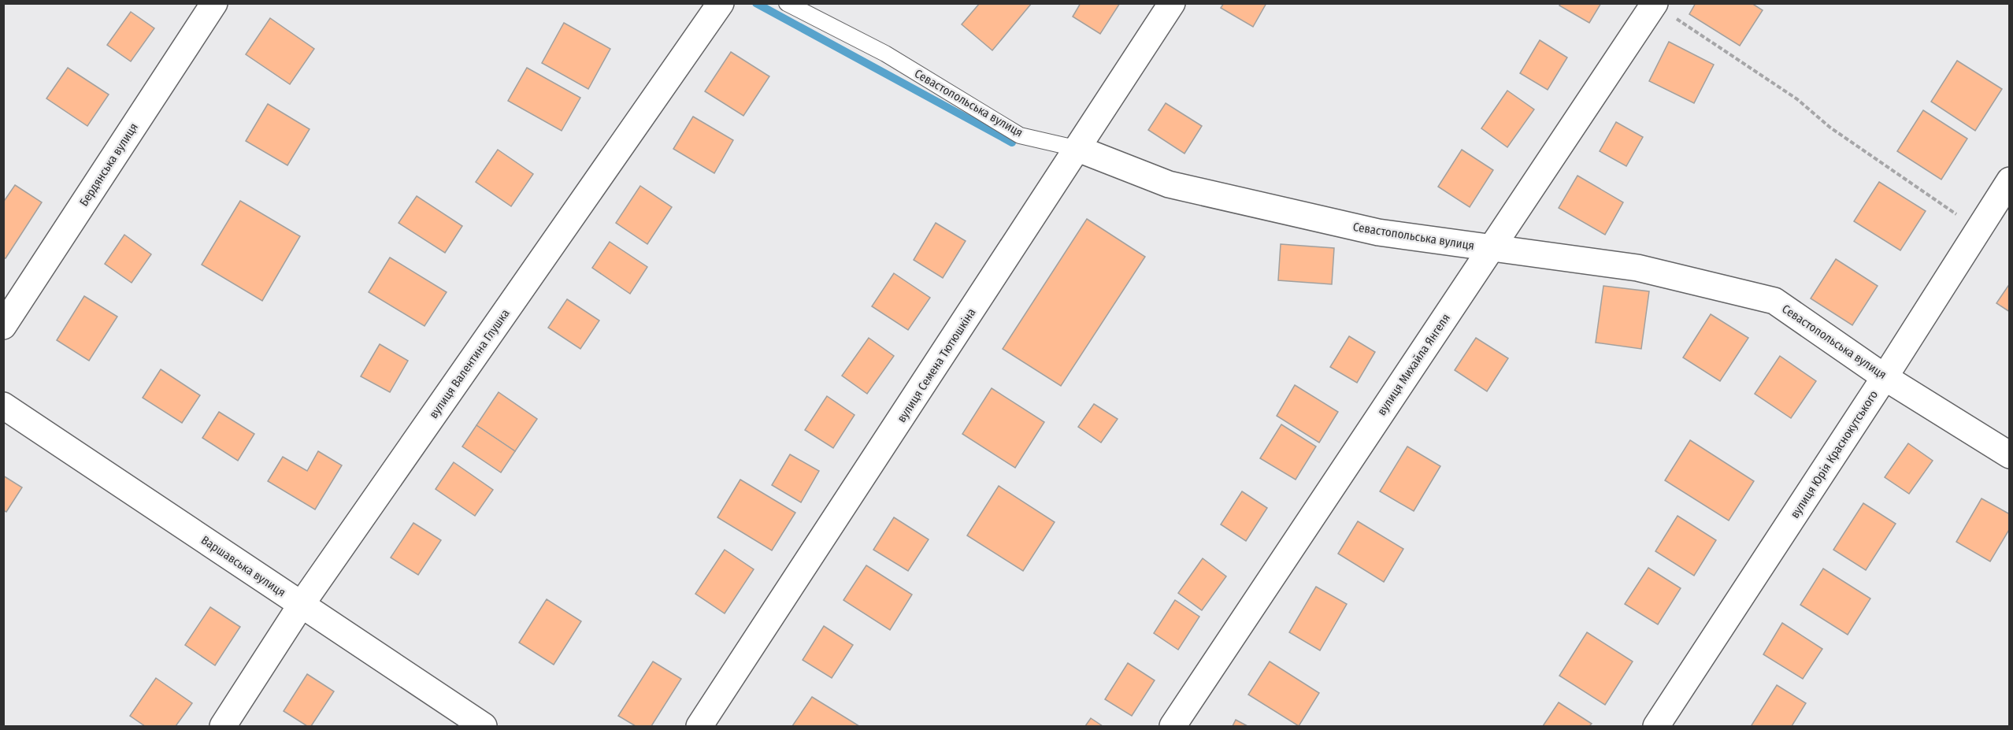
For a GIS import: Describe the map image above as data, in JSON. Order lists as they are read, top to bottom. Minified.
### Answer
{"streets":{"street":["Севастопольська вулиця","Бердянська вулиця","вулиця Валентина Глушка","вулиця Михайла Янгеля","вулиця Семена Тютюшкіна","вулиця Юрія Краснокутського","Варшавська вулиця"]},"crossings":[["Севастопольська вулиця","вулиця Михайла Янгеля"],["Севастопольська вулиця","вулиця Семена Тютюшкіна"],["Севастопольська вулиця","вулиця Юрія Краснокутського"],["вулиця Валентина Глушка","Варшавська вулиця"]]}
